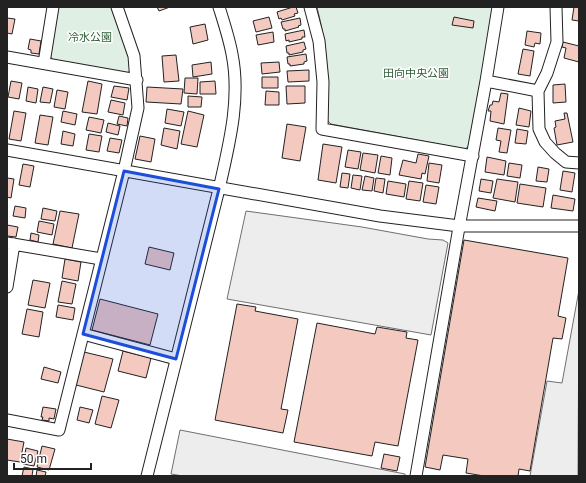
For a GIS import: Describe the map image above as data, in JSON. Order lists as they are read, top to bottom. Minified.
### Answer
{"parks":["冷水公園","田向中央公園"],"scale_bar":"50 m"}
